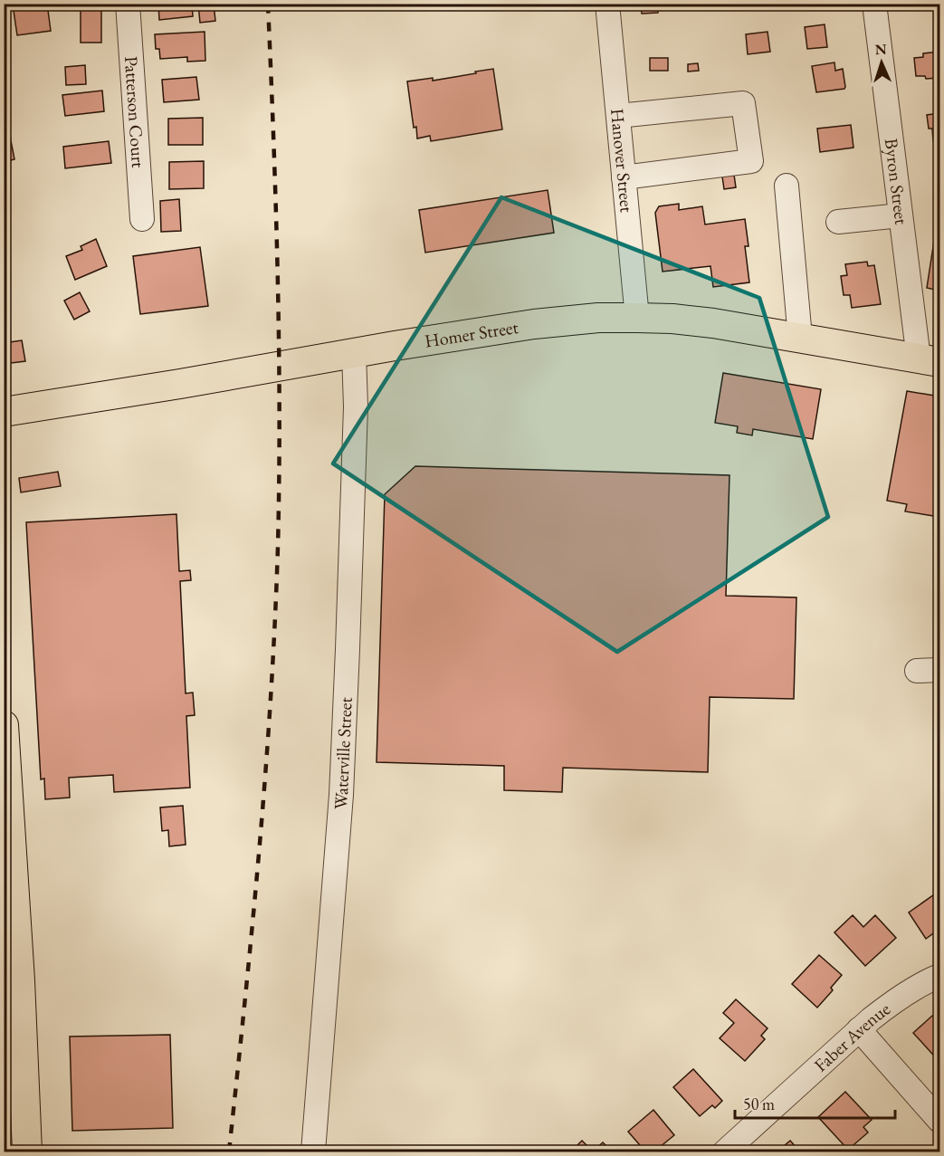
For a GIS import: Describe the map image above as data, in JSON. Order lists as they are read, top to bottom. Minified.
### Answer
{"streets":{"main road":["Homer Street"],"street":["Patterson Court","Hanover Street","Byron Street","Waterville Street","Faber Avenue"]},"crossings":[["Hanover Street","Homer Street"],["Byron Street","Homer Street"],["Homer Street","Waterville Street"]],"scale_bar":"50 m","north":"top"}
